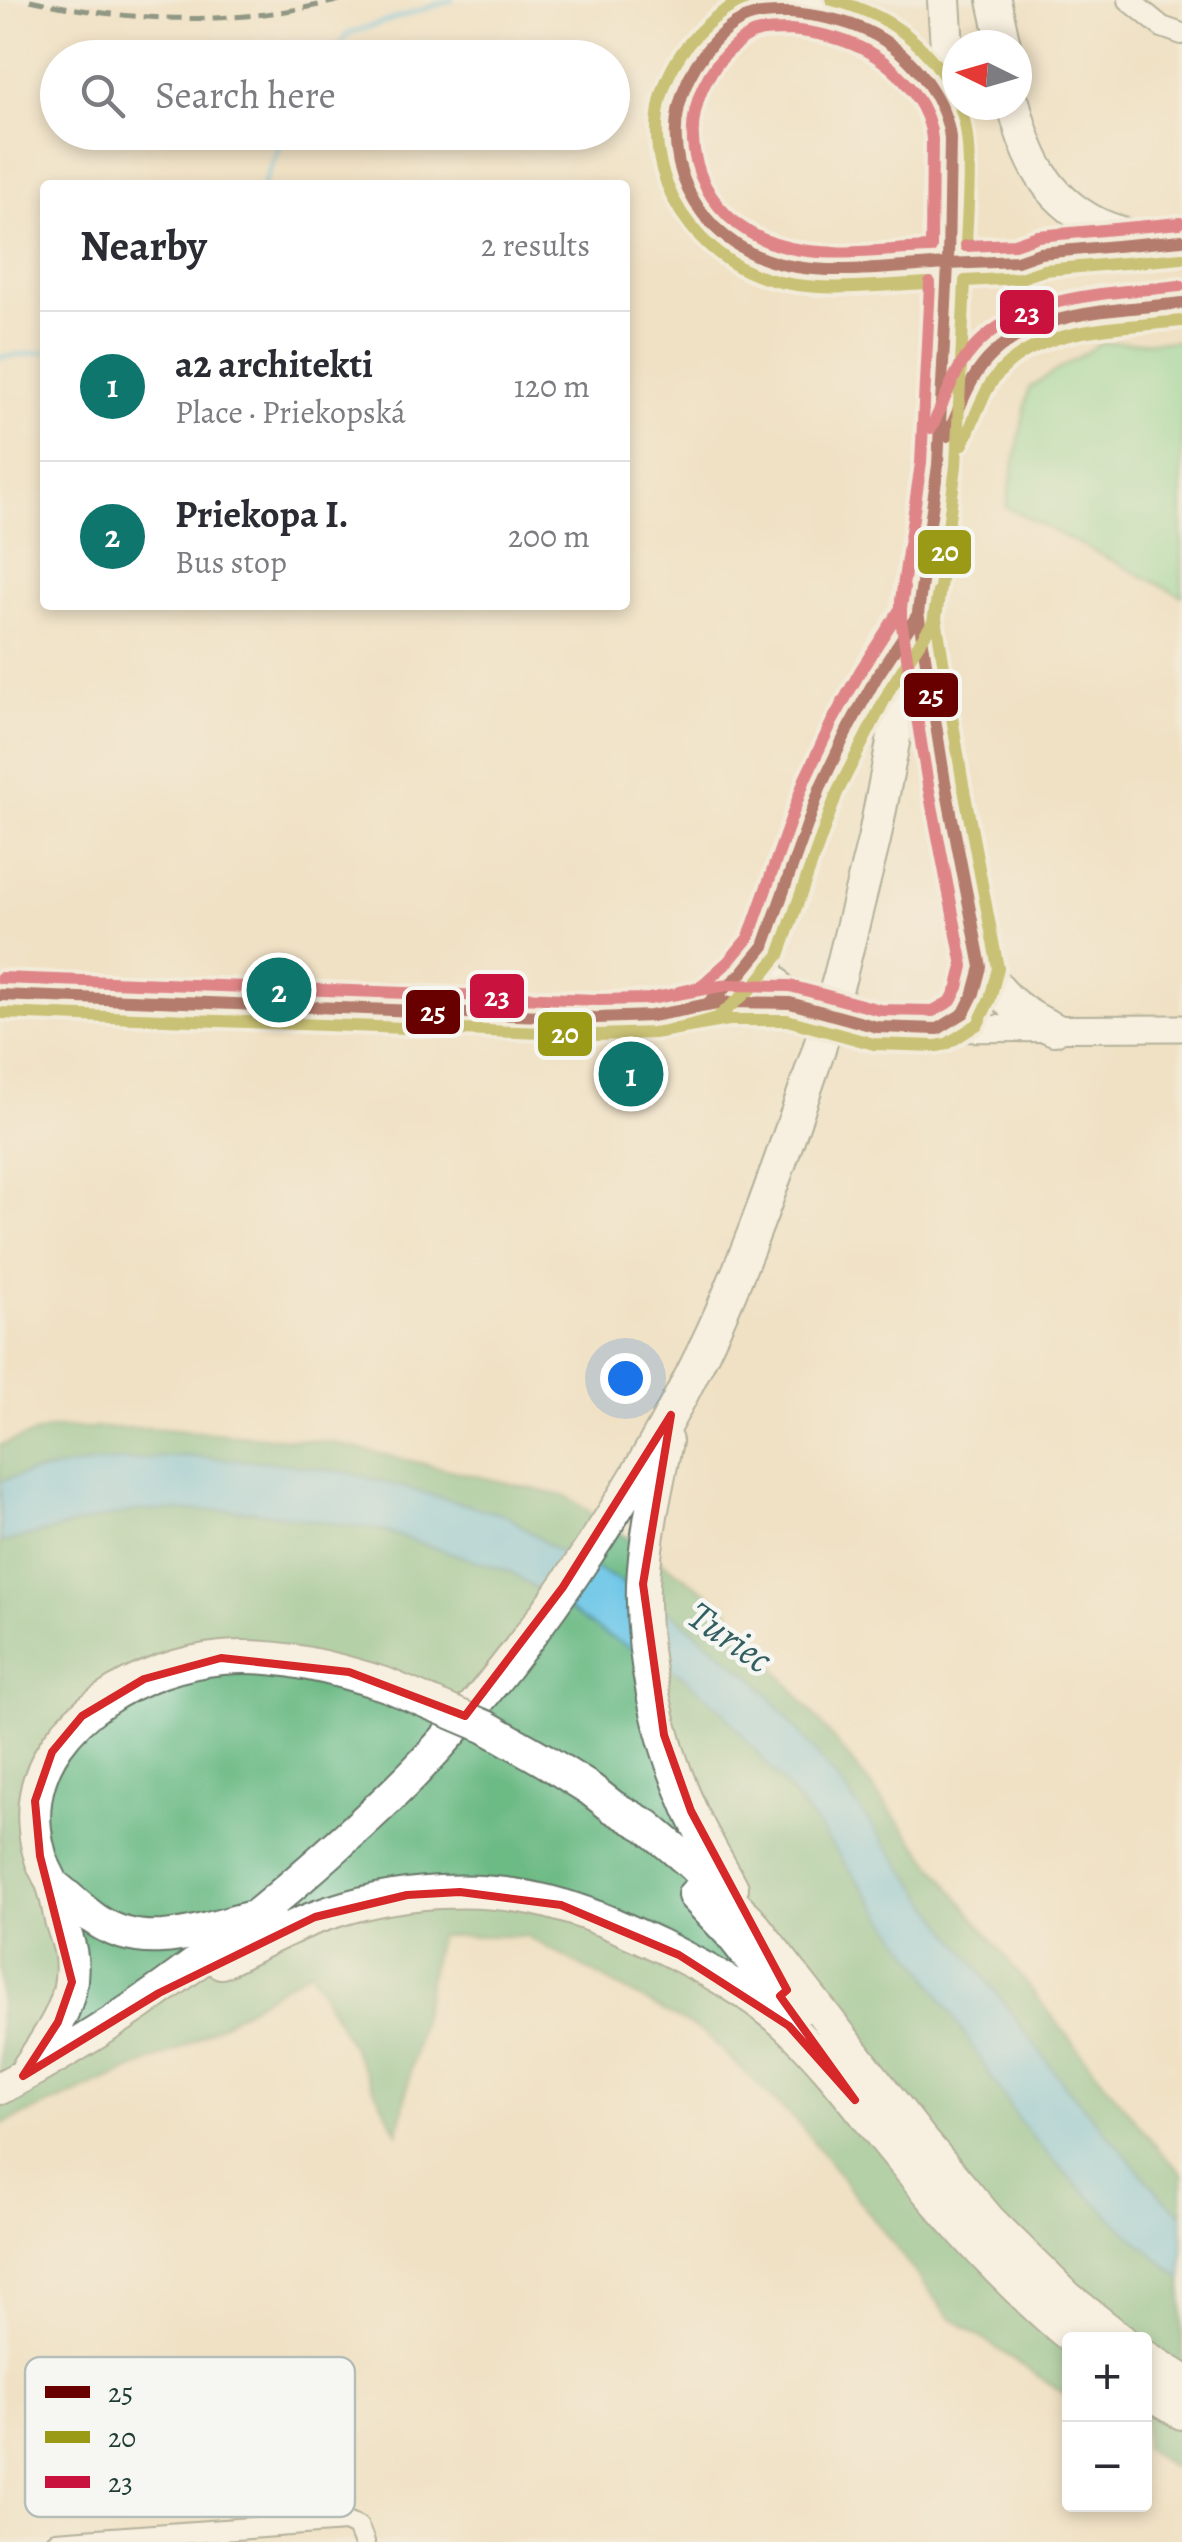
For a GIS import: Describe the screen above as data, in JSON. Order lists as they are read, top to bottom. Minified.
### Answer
{"water":["Turiec"],"lines":["transit line 20","transit line 25","transit line 23"],"legend":["25","20","23"],"north":"left","page":{"search":"Search here","heading":["Nearby","2 results"],"list":[{"mark":"1","name":"a2 architekti","note":"Place · Priekopská","value":"120 m"},{"mark":"2","name":"Priekopa I.","note":"Bus stop","value":"200 m"}],"pins":["2","1"],"map_buttons":["+","−"]}}
